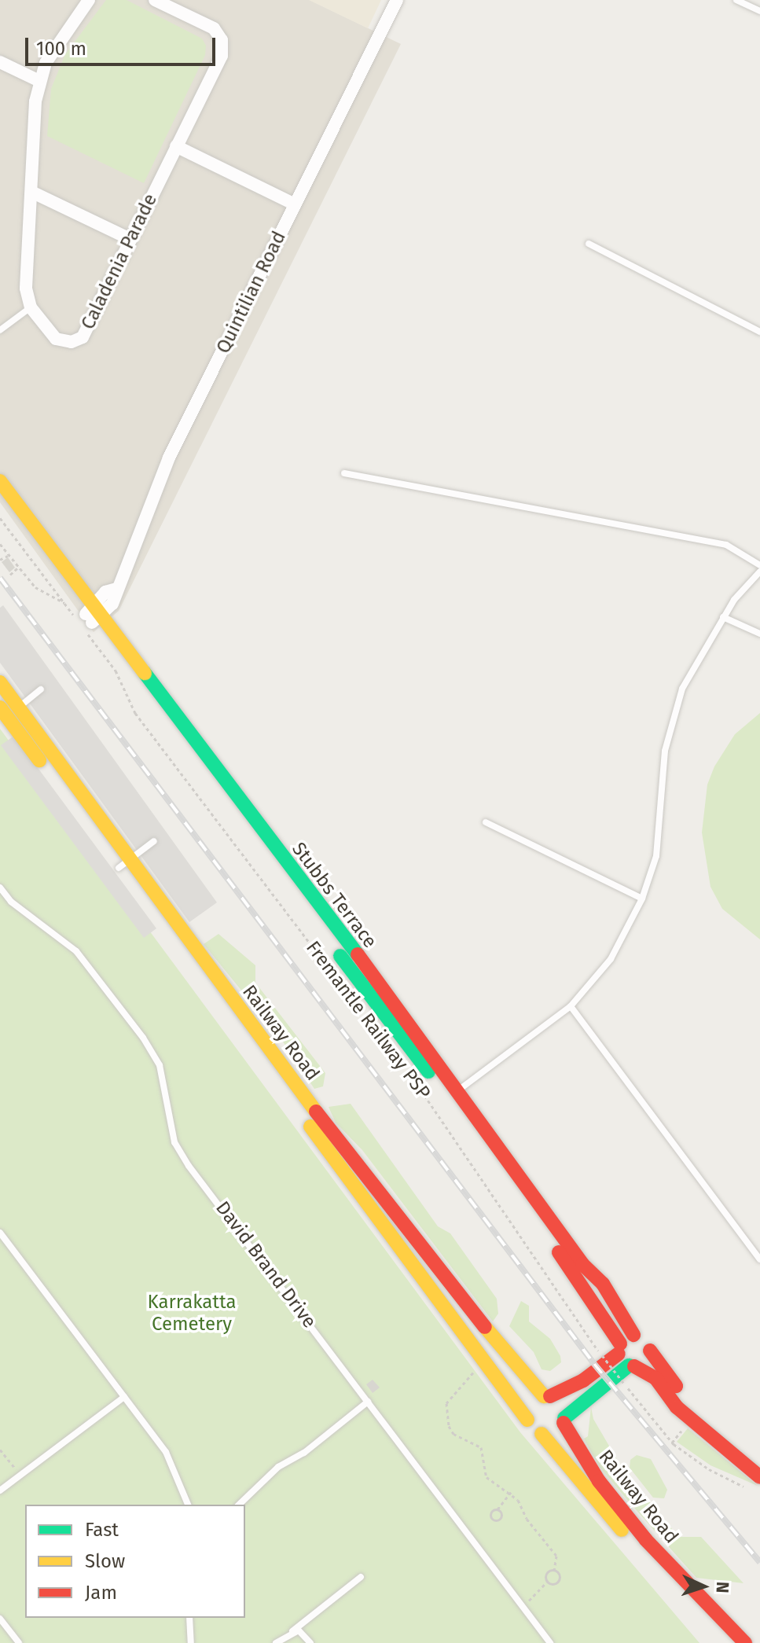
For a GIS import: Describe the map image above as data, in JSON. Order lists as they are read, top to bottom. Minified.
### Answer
{"streets":{"main road":["Stubbs Terrace","Railway Road"],"street":["Caladenia Parade","Quintilian Road"],"lane":["David Brand Drive"],"path":["Fremantle Railway PSP"]},"crossings":[["Quintilian Road","Stubbs Terrace"],["Quintilian Road","Fremantle Railway PSP"],["Stubbs Terrace","Fremantle Railway PSP"]],"parks":["Karrakatta Cemetery"],"legend":["Fast","Slow","Jam"],"scale_bar":"100 m","north":"right"}
